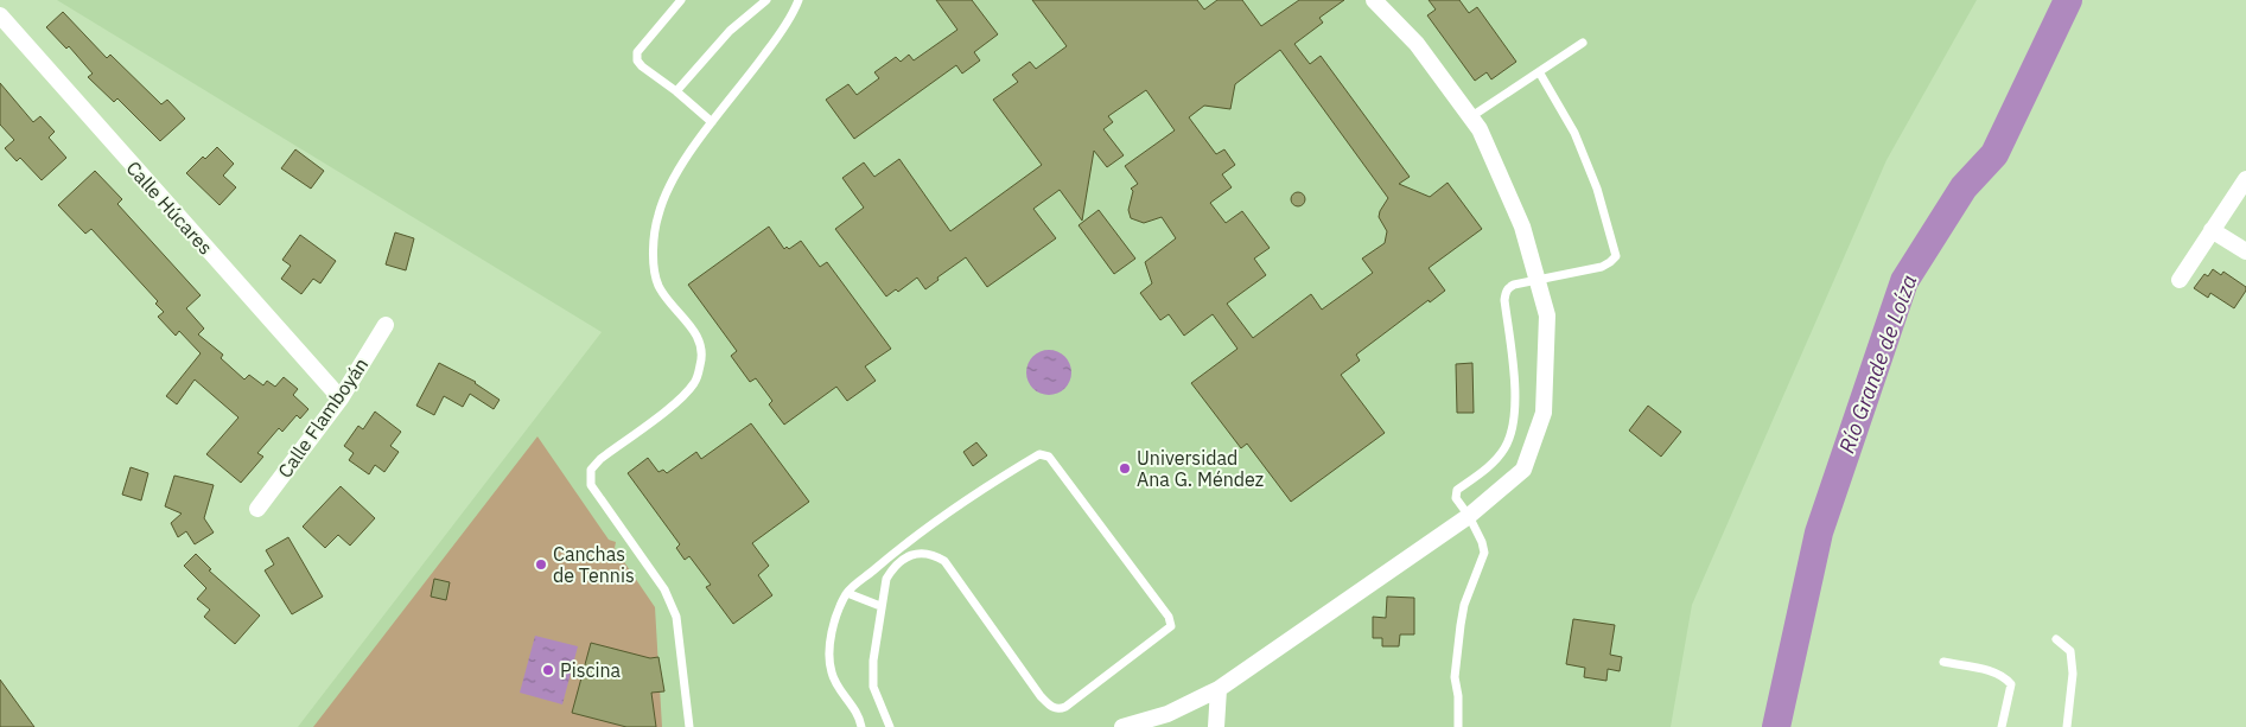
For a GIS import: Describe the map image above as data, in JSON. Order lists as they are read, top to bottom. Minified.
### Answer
{"streets":{"street":["Calle Húcares","Calle Flamboyán"]},"crossings":[["Calle Húcares","Calle Flamboyán"]],"water":["Río Grande de Loíza"],"places":["Universidad Ana G. Méndez","Canchas de Tennis","Piscina"]}
